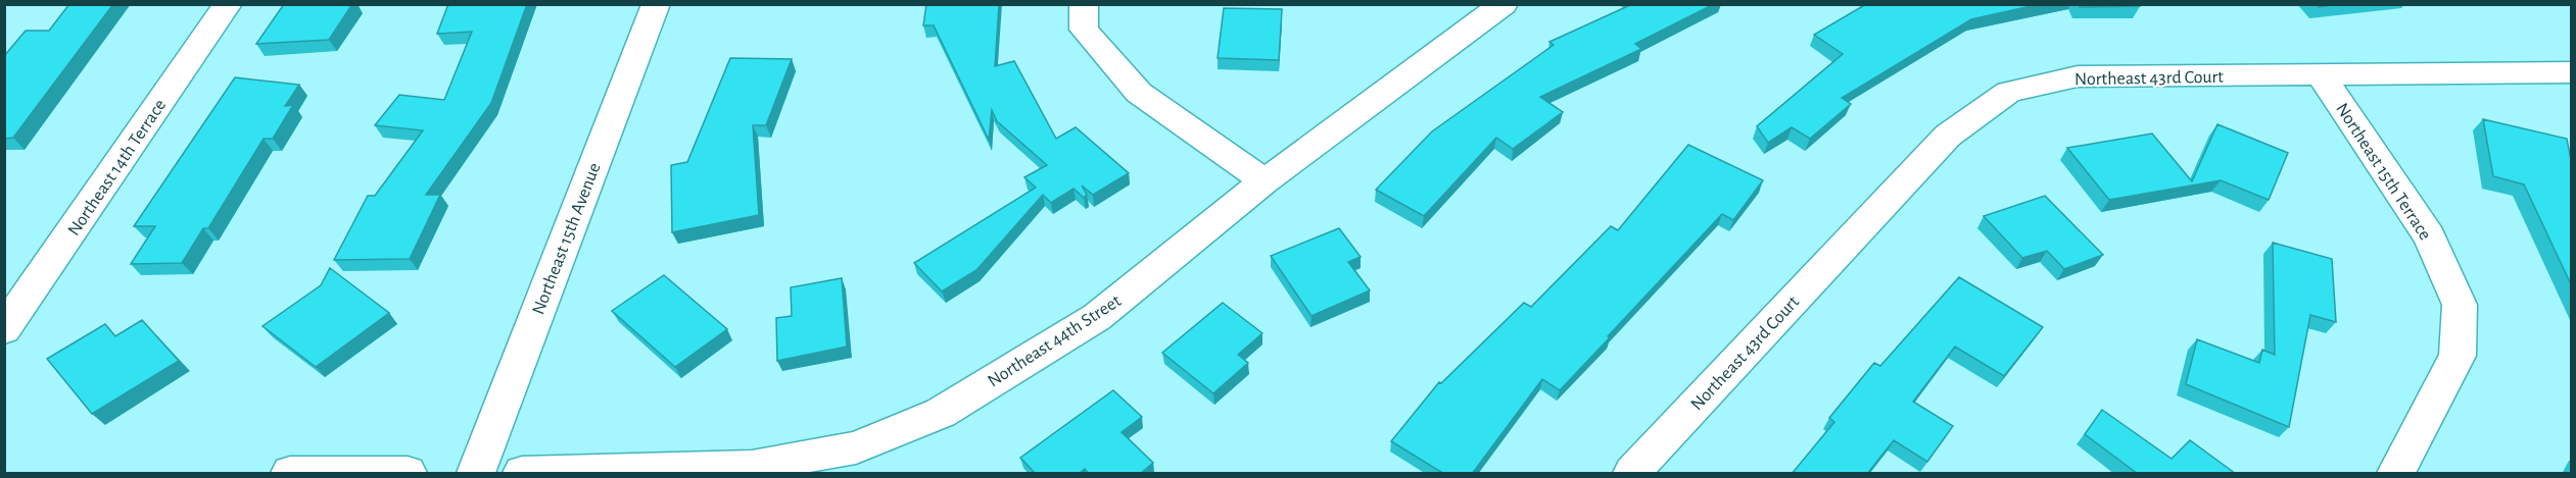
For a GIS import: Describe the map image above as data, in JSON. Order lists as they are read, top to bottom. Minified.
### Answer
{"streets":{"street":["Northeast 43rd Court","Northeast 14th Terrace","Northeast 15th Terrace","Northeast 15th Avenue","Northeast 44th Street"]},"crossings":[["Northeast 43rd Court","Northeast 15th Terrace"]]}
